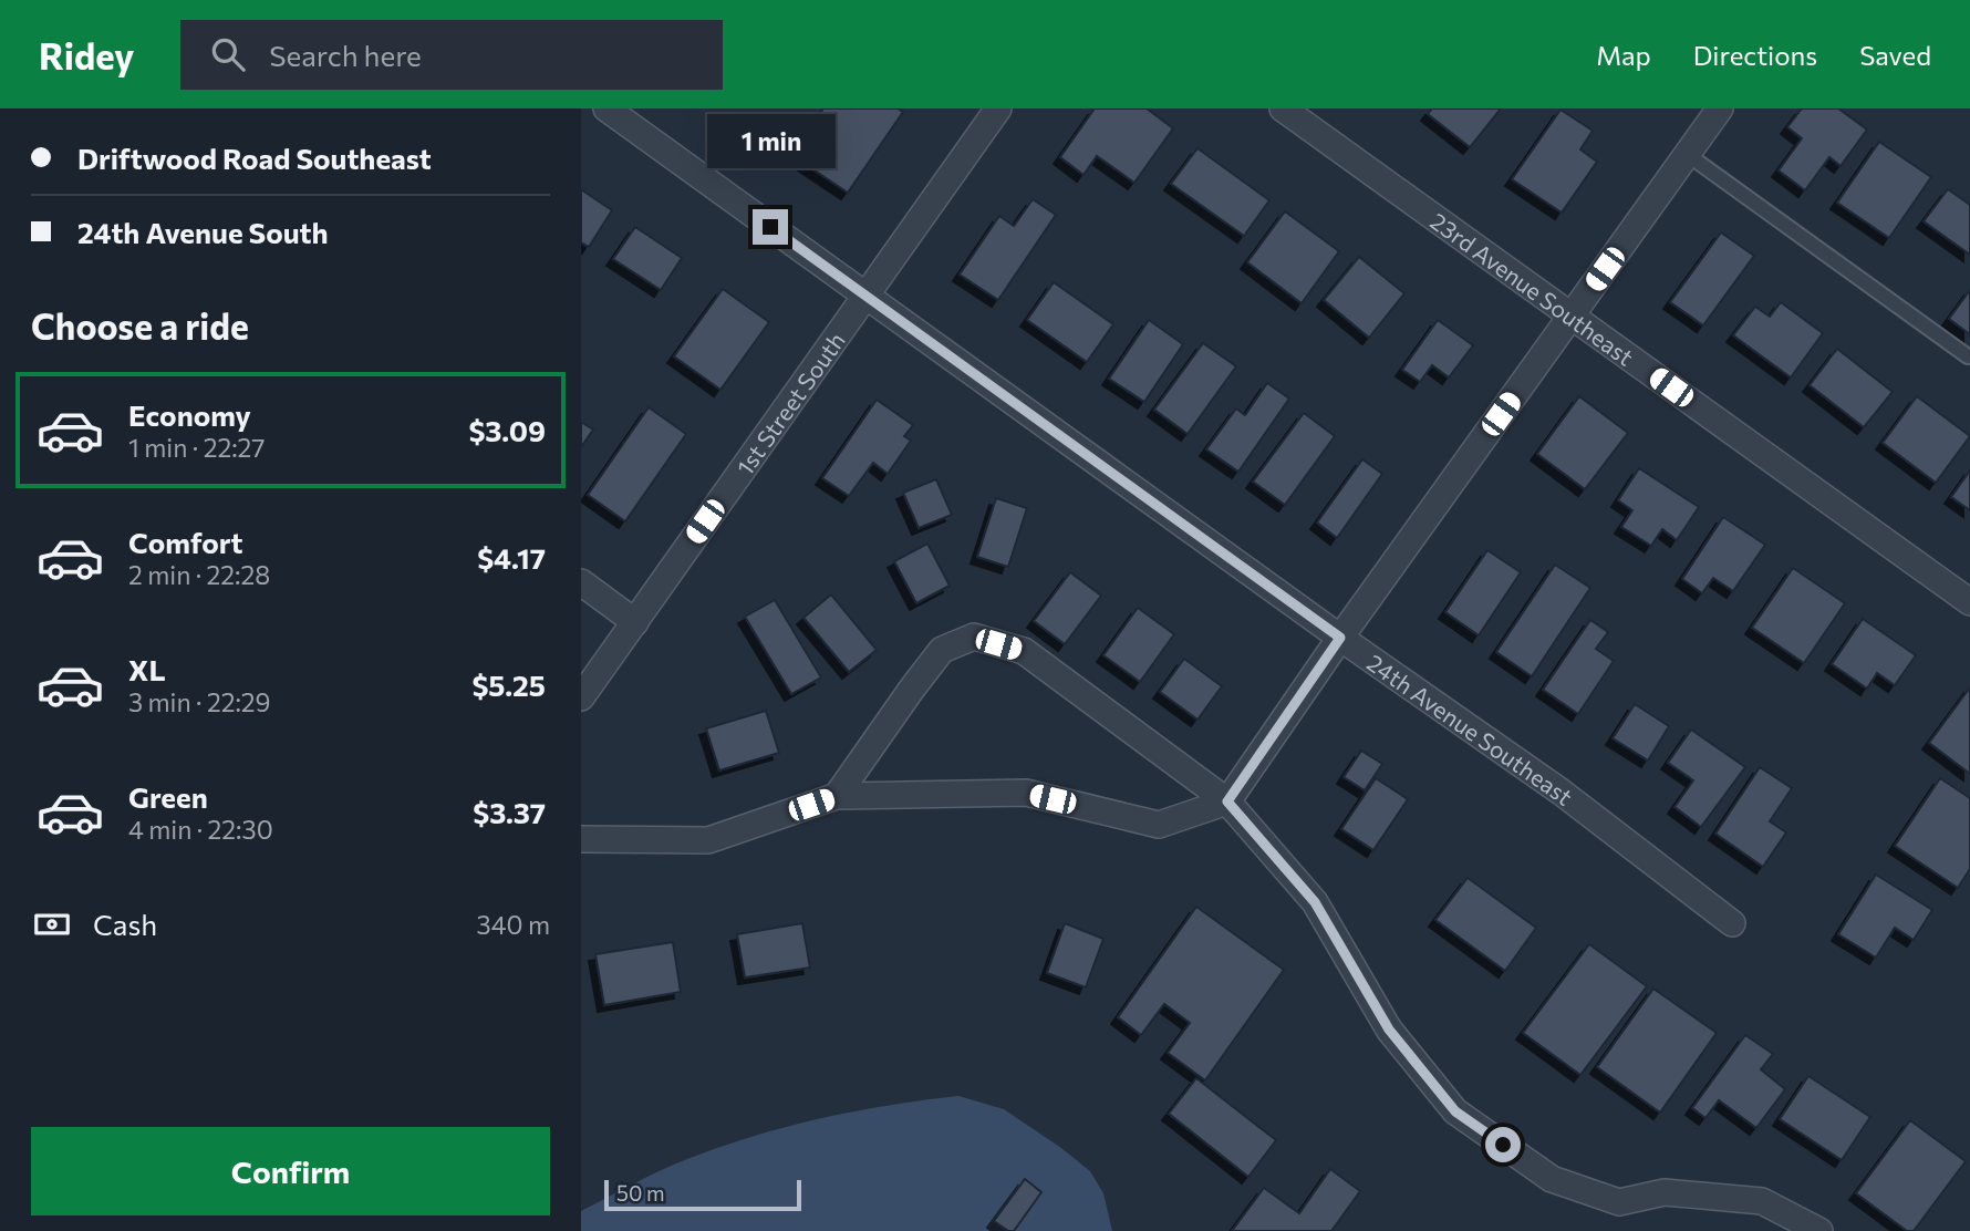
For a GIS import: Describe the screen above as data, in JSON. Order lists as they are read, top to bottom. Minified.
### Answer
{"streets":{"street":["23rd Avenue Southeast","1st Street South","24th Avenue Southeast"]},"crossings":[["1st Street South","24th Avenue Southeast"]],"scale_bar":"50 m","page":{"header":"Ridey","search":"Search here","nav":["Map","Directions","Saved"],"banner":["Driftwood Road Southeast","24th Avenue South"],"bubble":"1 min","heading":"Choose a ride","list":[{"name":"Economy","note":"1 min · 22:27","value":"$3.09"},{"name":"Comfort","note":"2 min · 22:28","value":"$4.17"},{"name":"XL","note":"3 min · 22:29","value":"$5.25"},{"name":"Green","note":"4 min · 22:30","value":"$3.37"}],"pay":["Cash","340 m"],"buttons":"Confirm","scale":"50 m"}}
